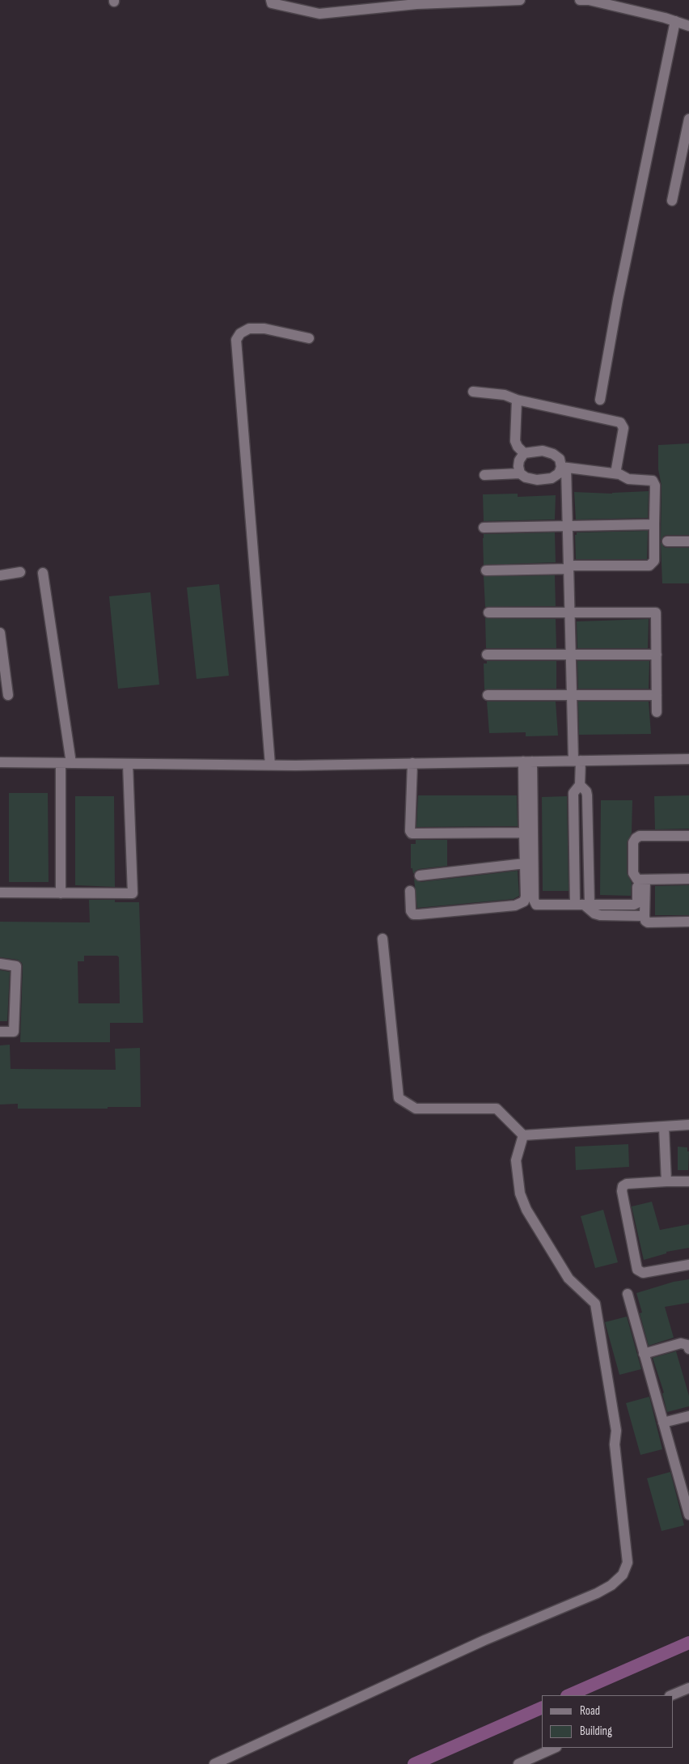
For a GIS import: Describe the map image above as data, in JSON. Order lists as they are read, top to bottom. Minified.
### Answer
{"legend":["Road","Building"]}
